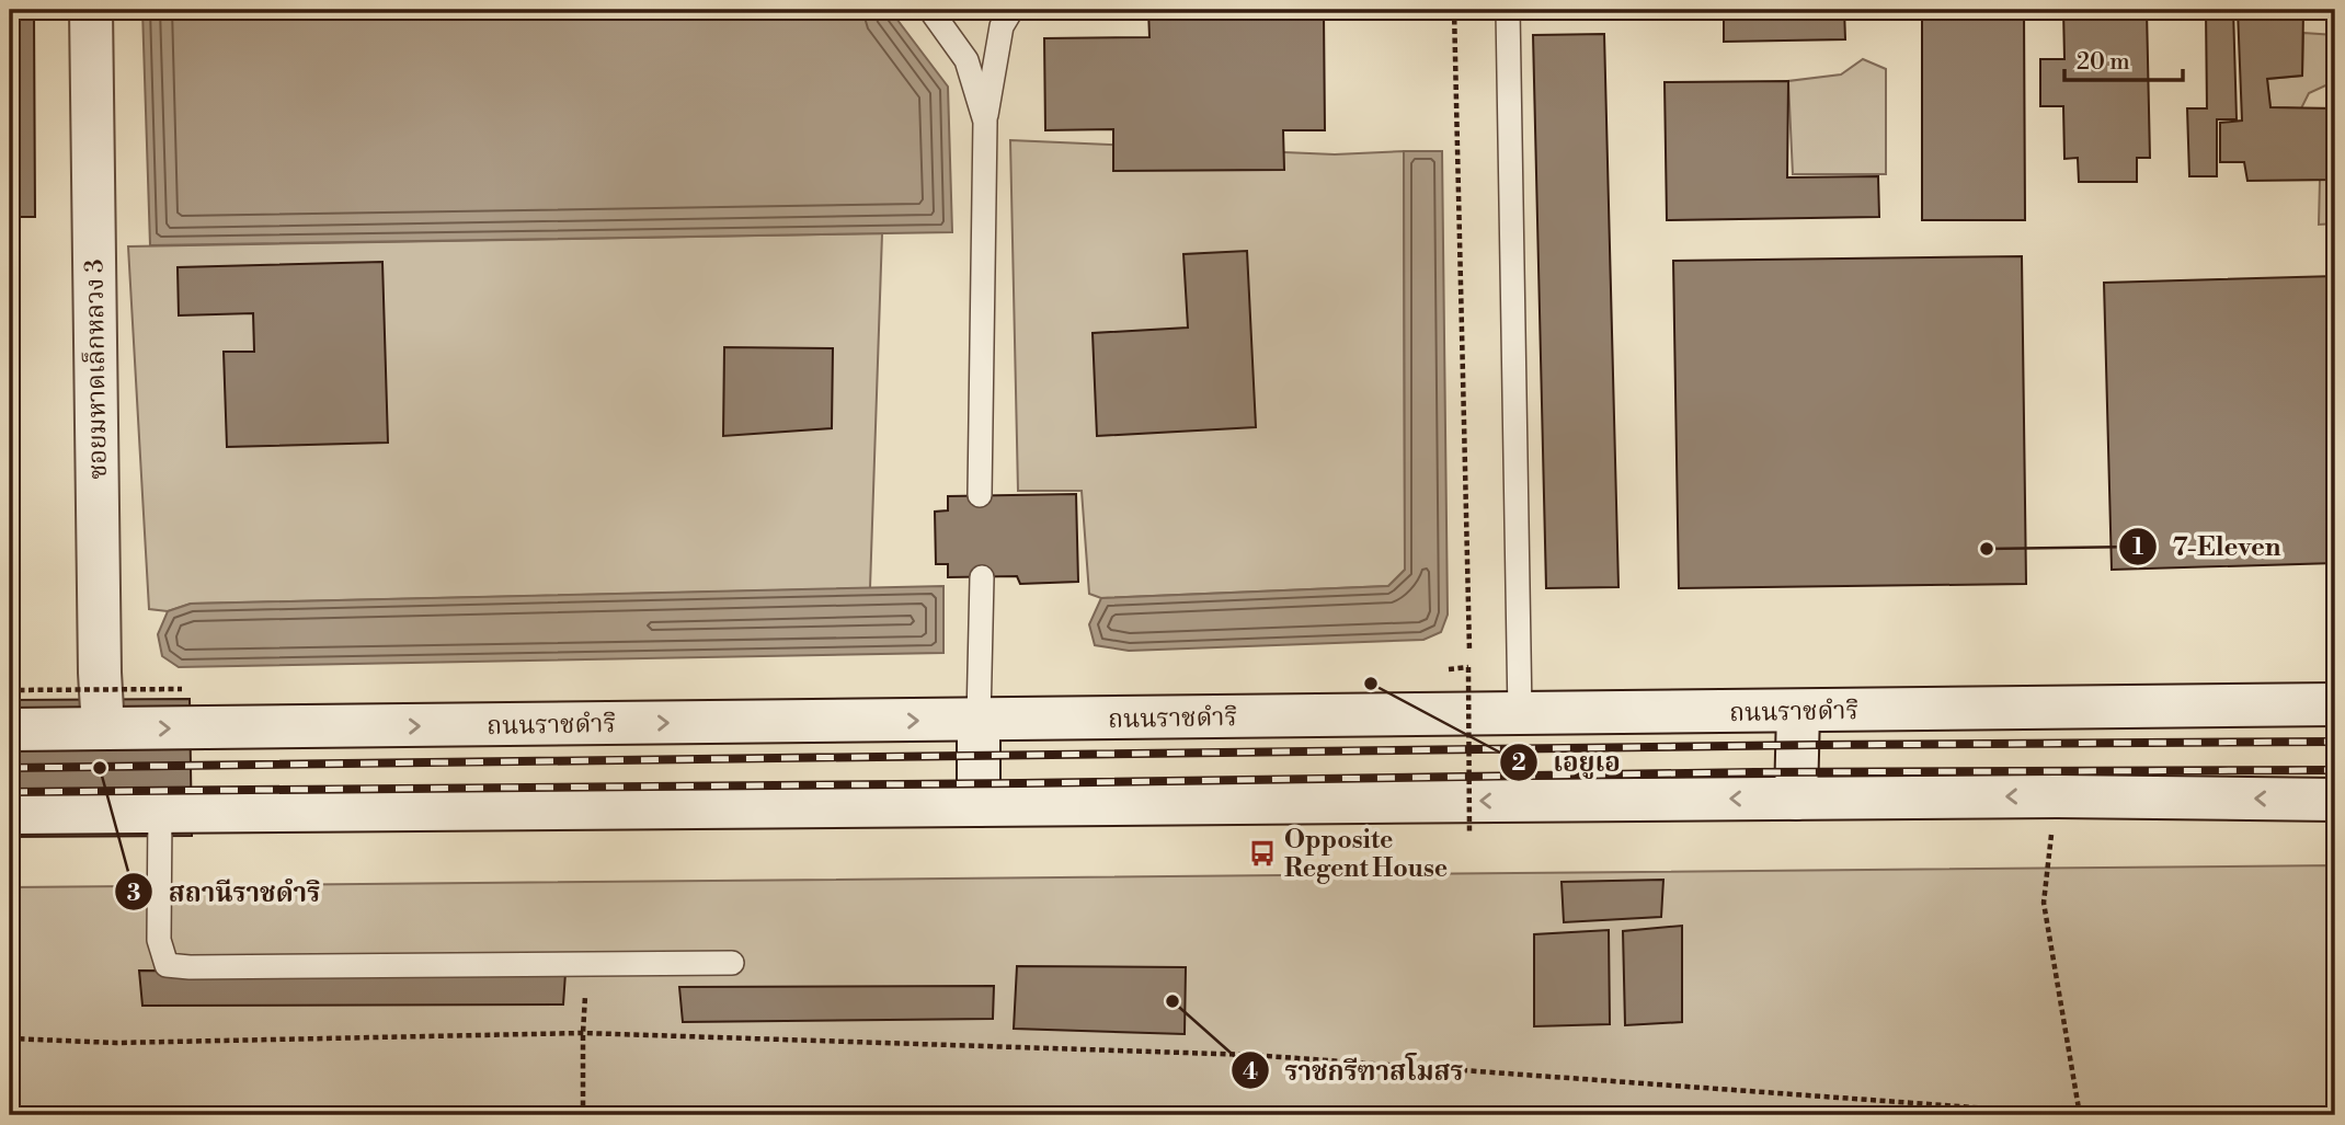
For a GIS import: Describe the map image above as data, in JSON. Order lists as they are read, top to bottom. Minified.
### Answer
{"streets":{"main road":["ซอยมหาดเล็กหลวง 3","ถนนราชดำริ"]},"crossings":[["ซอยมหาดเล็กหลวง 3","ถนนราชดำริ"]],"places":{"other":["7-Eleven","เอยูเอ","สถานีราชดำริ","ราชกรีฑาสโมสร"],"bus stop":["Opposite Regent House"]},"scale_bar":"20 m"}
